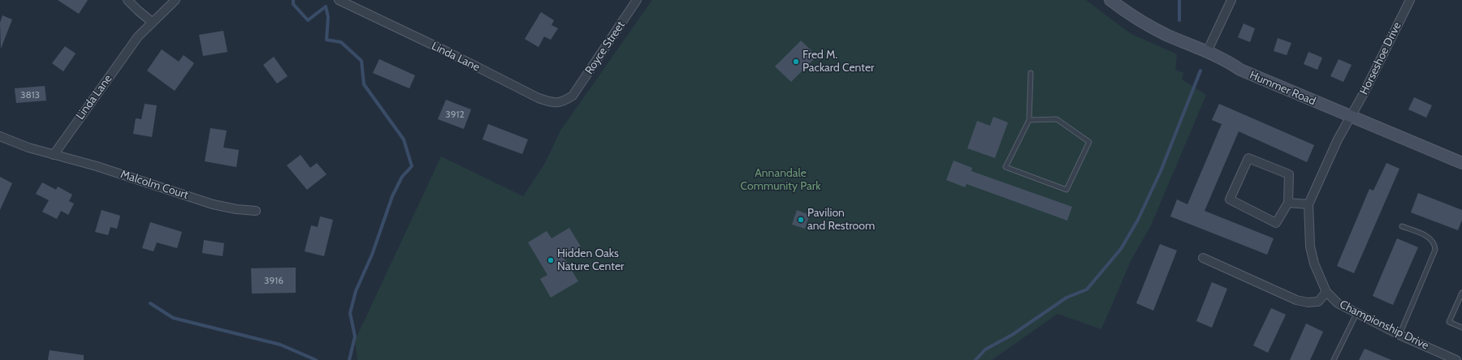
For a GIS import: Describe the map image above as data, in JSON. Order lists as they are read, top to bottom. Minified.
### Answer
{"streets":{"main road":["Hummer Road"],"street":["Royce Street","Linda Lane","Horseshoe Drive","Malcolm Court","Championship Drive"]},"crossings":[["Royce Street","Linda Lane"],["Linda Lane","Malcolm Court"],["Horseshoe Drive","Hummer Road"],["Horseshoe Drive","Championship Drive"],["Hummer Road","Championship Drive"]],"parks":["Annandale Community Park"],"places":["Fred M. Packard Center","Pavilion and Restroom","Hidden Oaks Nature Center"],"house_numbers":["3813","3912","3916"]}
